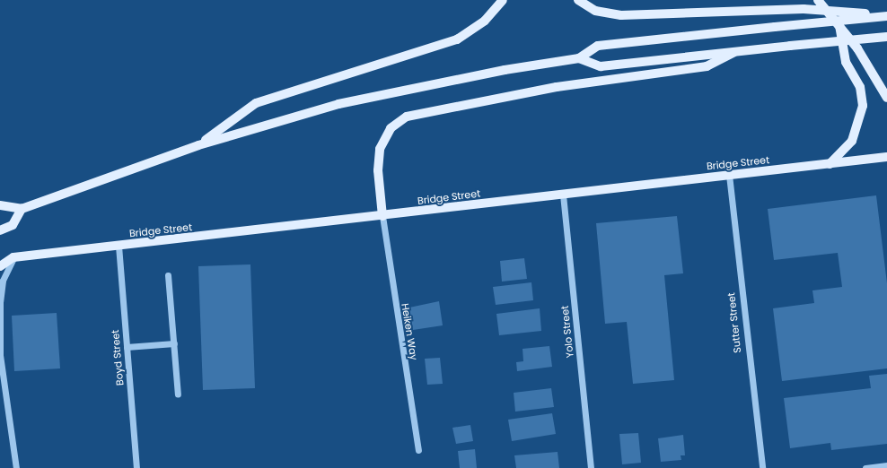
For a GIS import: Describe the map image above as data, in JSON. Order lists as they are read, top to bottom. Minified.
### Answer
{"streets":{"main road":["Bridge Street"],"street":["Sutter Street","Heiken Way","Yolo Street","Boyd Street"]},"crossings":[["Bridge Street","Sutter Street"],["Bridge Street","Heiken Way"],["Bridge Street","Yolo Street"],["Bridge Street","Boyd Street"]]}
